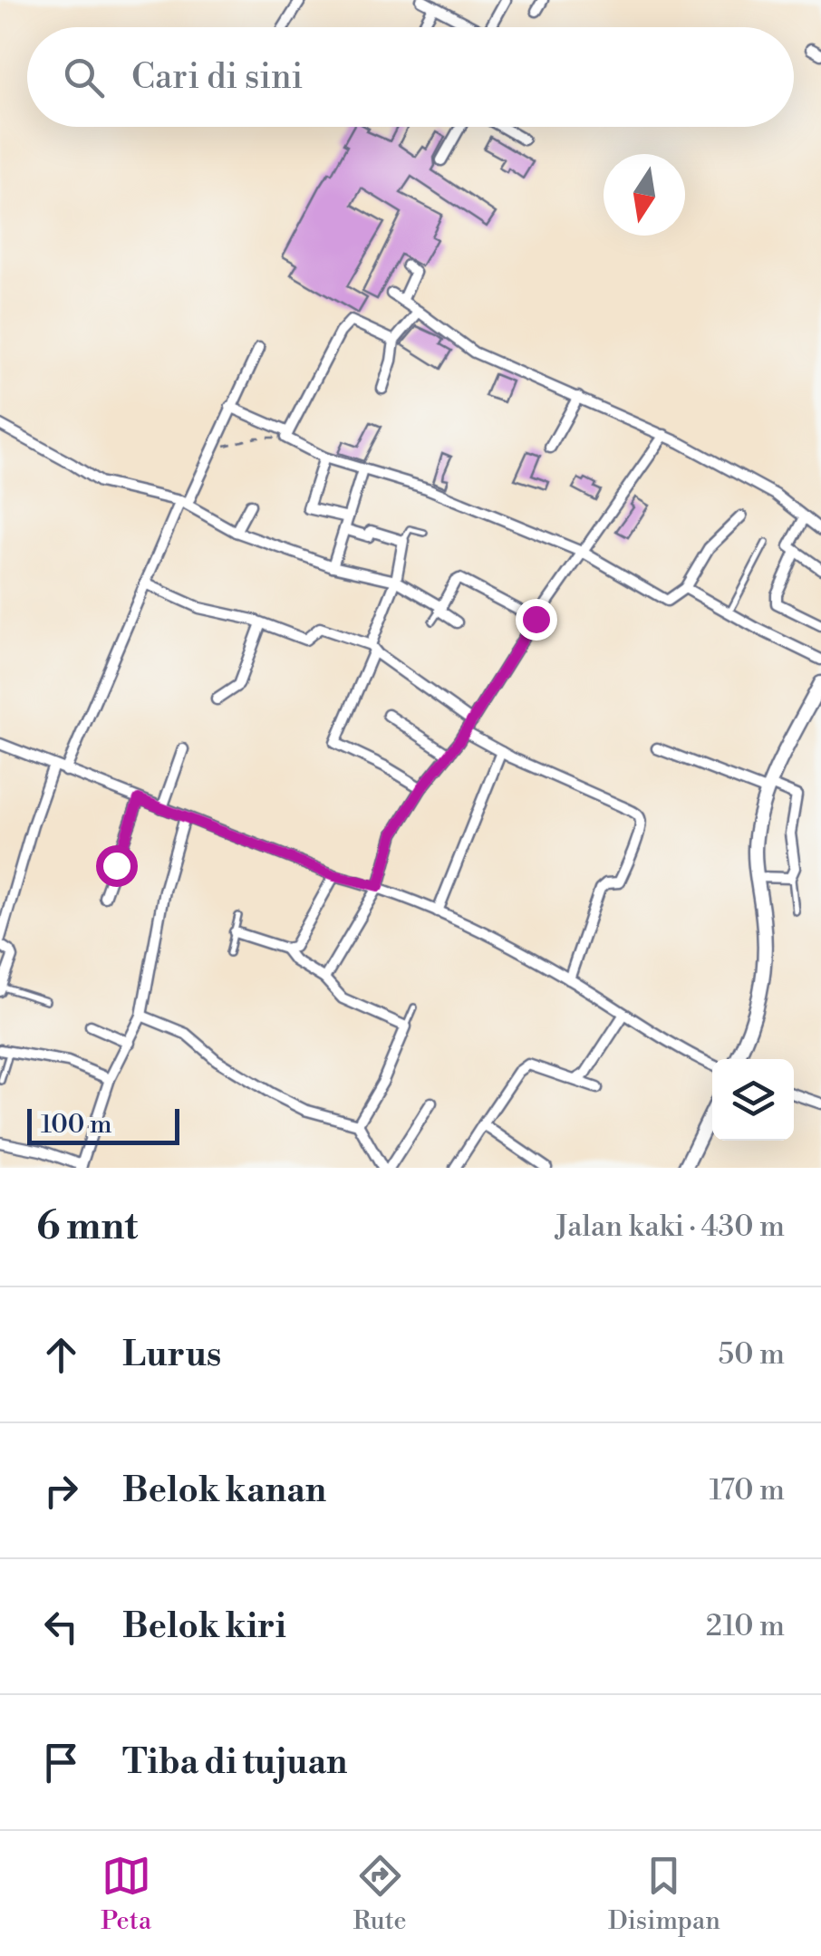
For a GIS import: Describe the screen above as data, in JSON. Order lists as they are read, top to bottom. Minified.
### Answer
{"scale_bar":"100 m","north":"bottom","page":{"search":"Cari di sini","scale":"100 m","heading":["6 mnt","Jalan kaki · 430 m"],"list":[["Lurus","50 m"],["Belok kanan","170 m"],["Belok kiri","210 m"],"Tiba di tujuan"],"nav":["Peta","Rute","Disimpan"]}}
